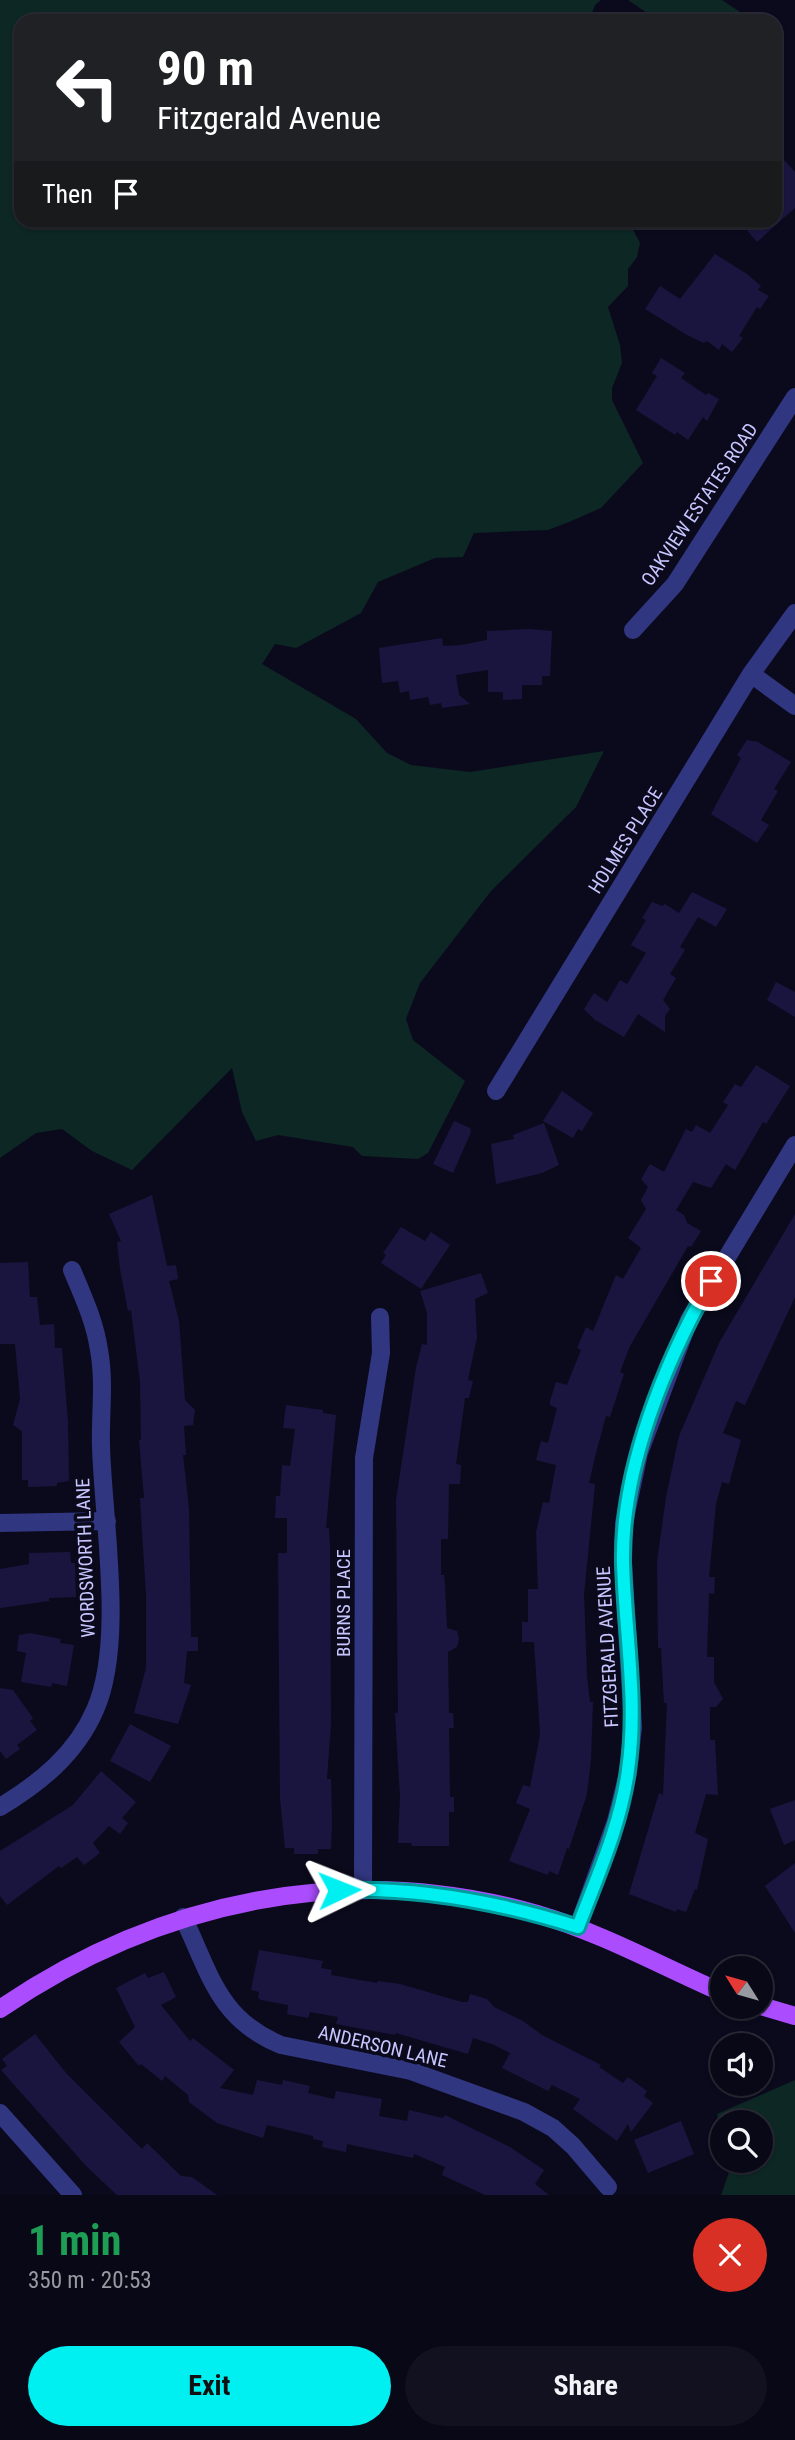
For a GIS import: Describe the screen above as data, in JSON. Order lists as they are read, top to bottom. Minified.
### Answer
{"streets":{"street":["OAKVIEW ESTATES ROAD","HOLMES PLACE","WORDSWORTH LANE","BURNS PLACE","FITZGERALD AVENUE","ANDERSON LANE"]},"north":"top left","page":{"turn":["90 m","Fitzgerald Avenue"],"then":"Then","heading":["1 min","350 m · 20:53"],"buttons":["Exit","Share"]}}
